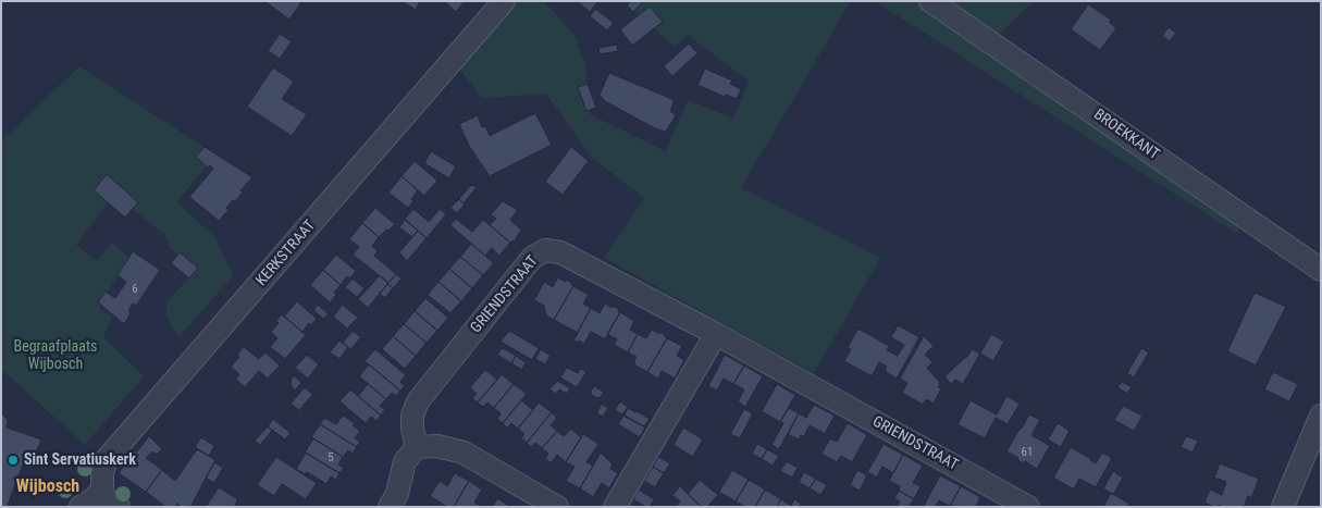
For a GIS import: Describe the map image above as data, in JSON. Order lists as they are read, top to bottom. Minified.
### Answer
{"streets":{"street":["BROEKKANT","KERKSTRAAT","GRIENDSTRAAT"]},"districts":["Wijbosch"],"parks":["Begraafplaats Wijbosch"],"places":["Sint Servatiuskerk"],"house_numbers":["6","61","5"]}
